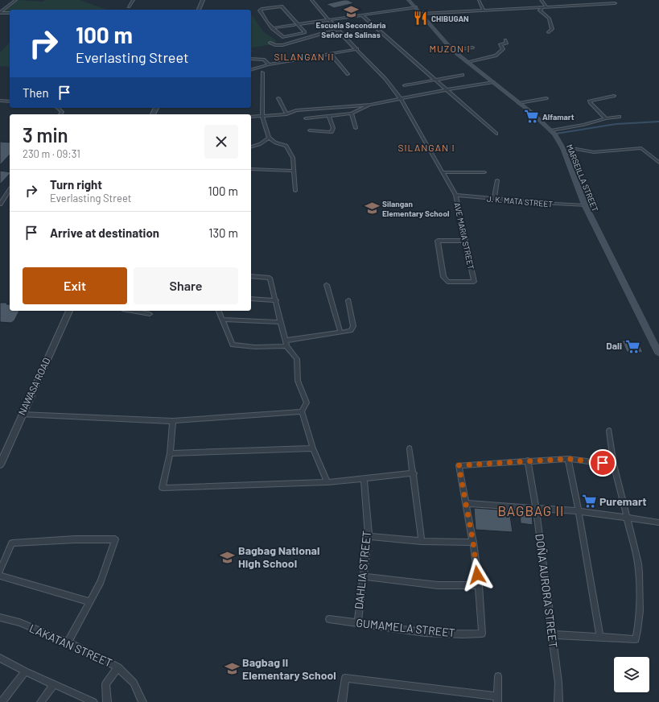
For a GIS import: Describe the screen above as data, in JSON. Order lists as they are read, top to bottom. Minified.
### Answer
{"streets":{"main road":["MARSEILLA STREET"],"street":["J. K. MATA STREET","AVE MARIA STREET","NAWASA ROAD","DAHLIA STREET","DOÑA AURORA STREET","GUMAMELA STREET","LAKATAN STREET"]},"crossings":[["MARSEILLA STREET","J. K. MATA STREET"],["J. K. MATA STREET","AVE MARIA STREET"],["DAHLIA STREET","GUMAMELA STREET"]],"districts":["MUZON I","SILANGAN II","SILANGAN I","BAGBAG II"],"places":{"school or university":["Escuela Secondaria Señor de Salinas","Silangan Elementary School","Bagbag National High School","Bagbag II Elementary School"],"restaurant":["CHIBUGAN"],"supermarket":["Alfamart","Dali","Puremart"]},"page":{"turn":["100 m","Everlasting Street"],"then":"Then","heading":["3 min","230 m · 09:31"],"list":[{"name":"Turn right","note":"Everlasting Street","value":"100 m"},{"name":"Arrive at destination","value":"130 m"}],"buttons":["Exit","Share"]}}
